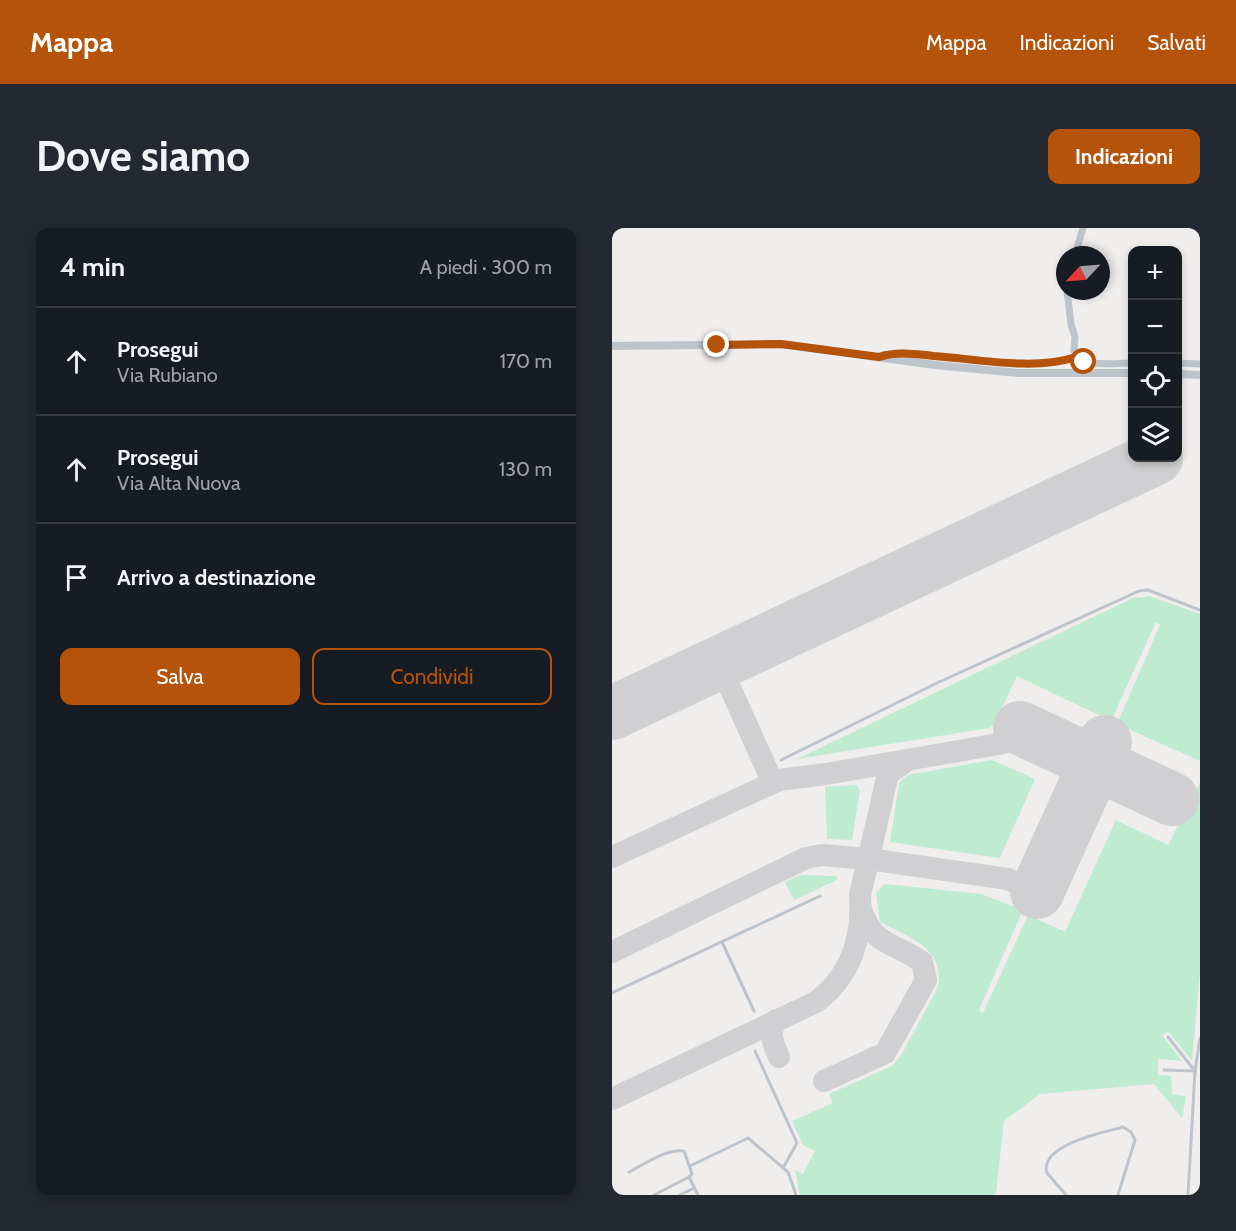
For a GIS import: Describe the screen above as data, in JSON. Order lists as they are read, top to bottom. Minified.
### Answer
{"north":"bottom left","page":{"header":"Mappa","nav":["Mappa","Indicazioni","Salvati"],"buttons":["Indicazioni",["Salva","Condividi"]],"title":"Dove siamo","heading":["4 min","A piedi · 300 m"],"map_buttons":["+","−"],"list":[["Prosegui","Via Rubiano","170 m"],["Prosegui","Via Alta Nuova","130 m"],"Arrivo a destinazione"]}}
